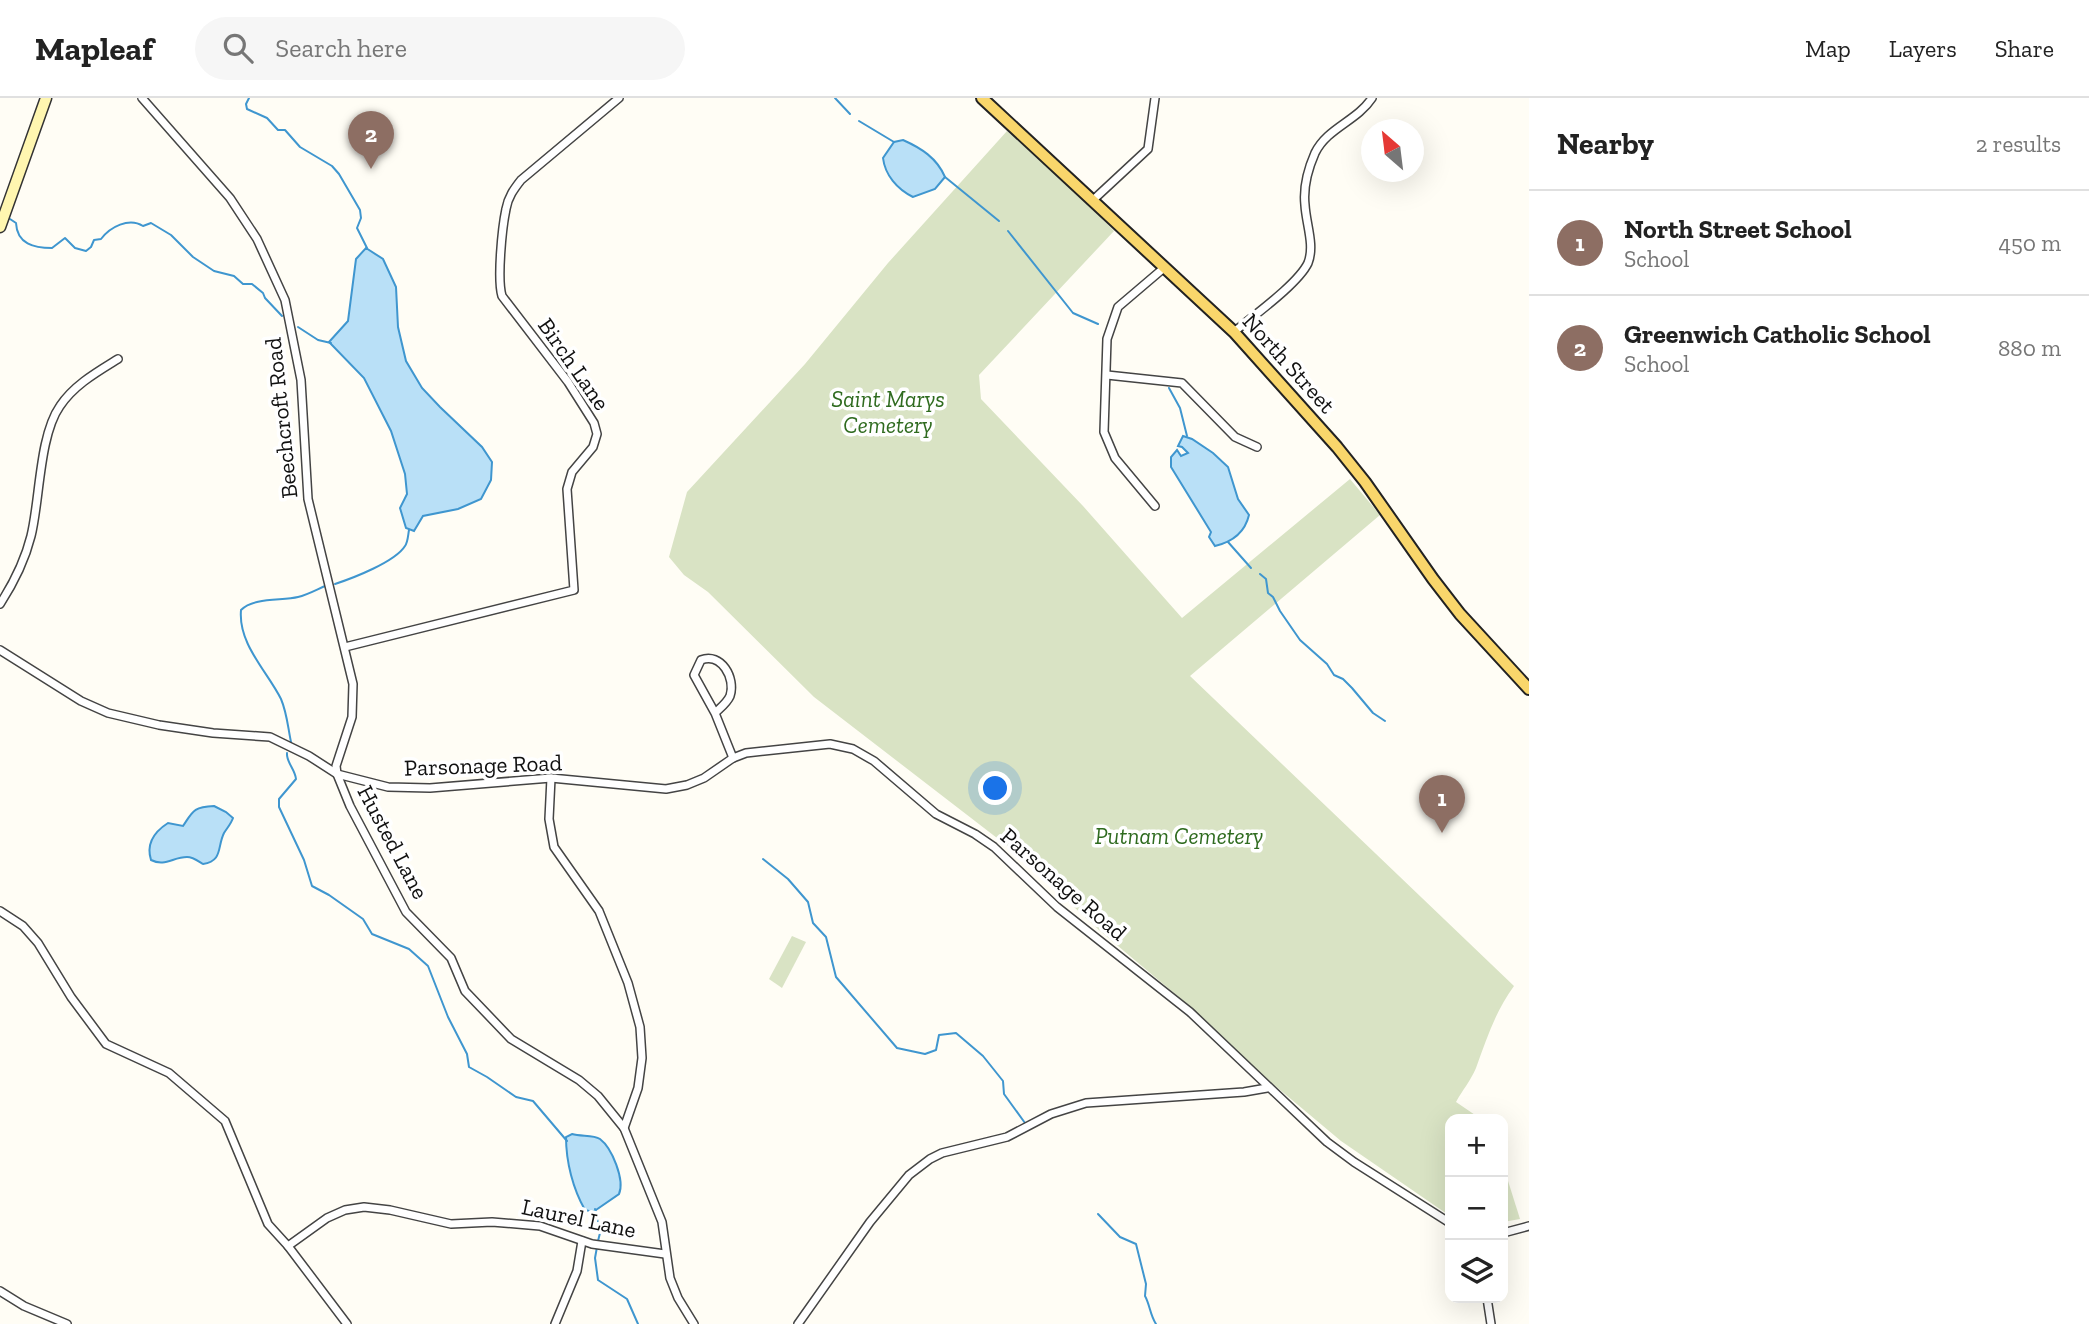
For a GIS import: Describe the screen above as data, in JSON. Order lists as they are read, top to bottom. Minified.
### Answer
{"streets":{"main road":["North Street"],"street":["Birch Lane","Beechcroft Road","Parsonage Road","Husted Lane","Laurel Lane"]},"crossings":[["Birch Lane","Beechcroft Road"],["Beechcroft Road","Parsonage Road"],["Beechcroft Road","Husted Lane"],["Parsonage Road","Husted Lane"],["Husted Lane","Laurel Lane"]],"parks":["Saint Marys Cemetery","Putnam Cemetery"],"north":"top left","page":{"header":"Mapleaf","search":"Search here","nav":["Map","Layers","Share"],"heading":["Nearby","2 results"],"pins":["2","1"],"list":[{"mark":"1","name":"North Street School","note":"School","value":"450 m"},{"mark":"2","name":"Greenwich Catholic School","note":"School","value":"880 m"}],"map_buttons":["+","−"]}}
